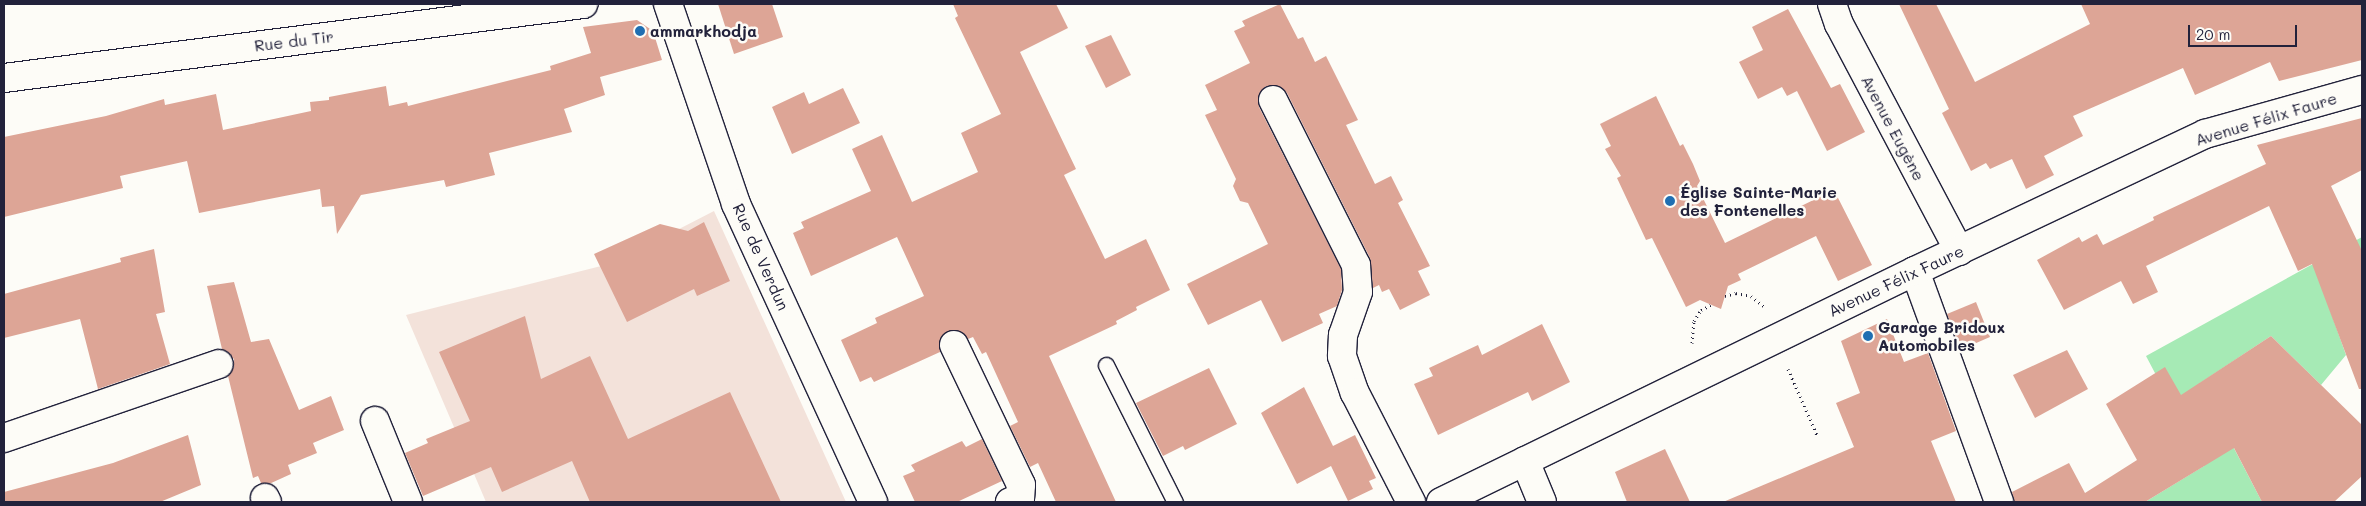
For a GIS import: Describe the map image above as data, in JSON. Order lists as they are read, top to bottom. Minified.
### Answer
{"streets":{"street":["Rue du Tir","Avenue Félix Faure","Avenue Eugène","Rue de Verdun"]},"crossings":[["Avenue Félix Faure","Avenue Eugène"]],"places":["ammarkhodja","Église Sainte-Marie des Fontenelles","Garage Bridoux Automobiles"],"scale_bar":"20 m"}
